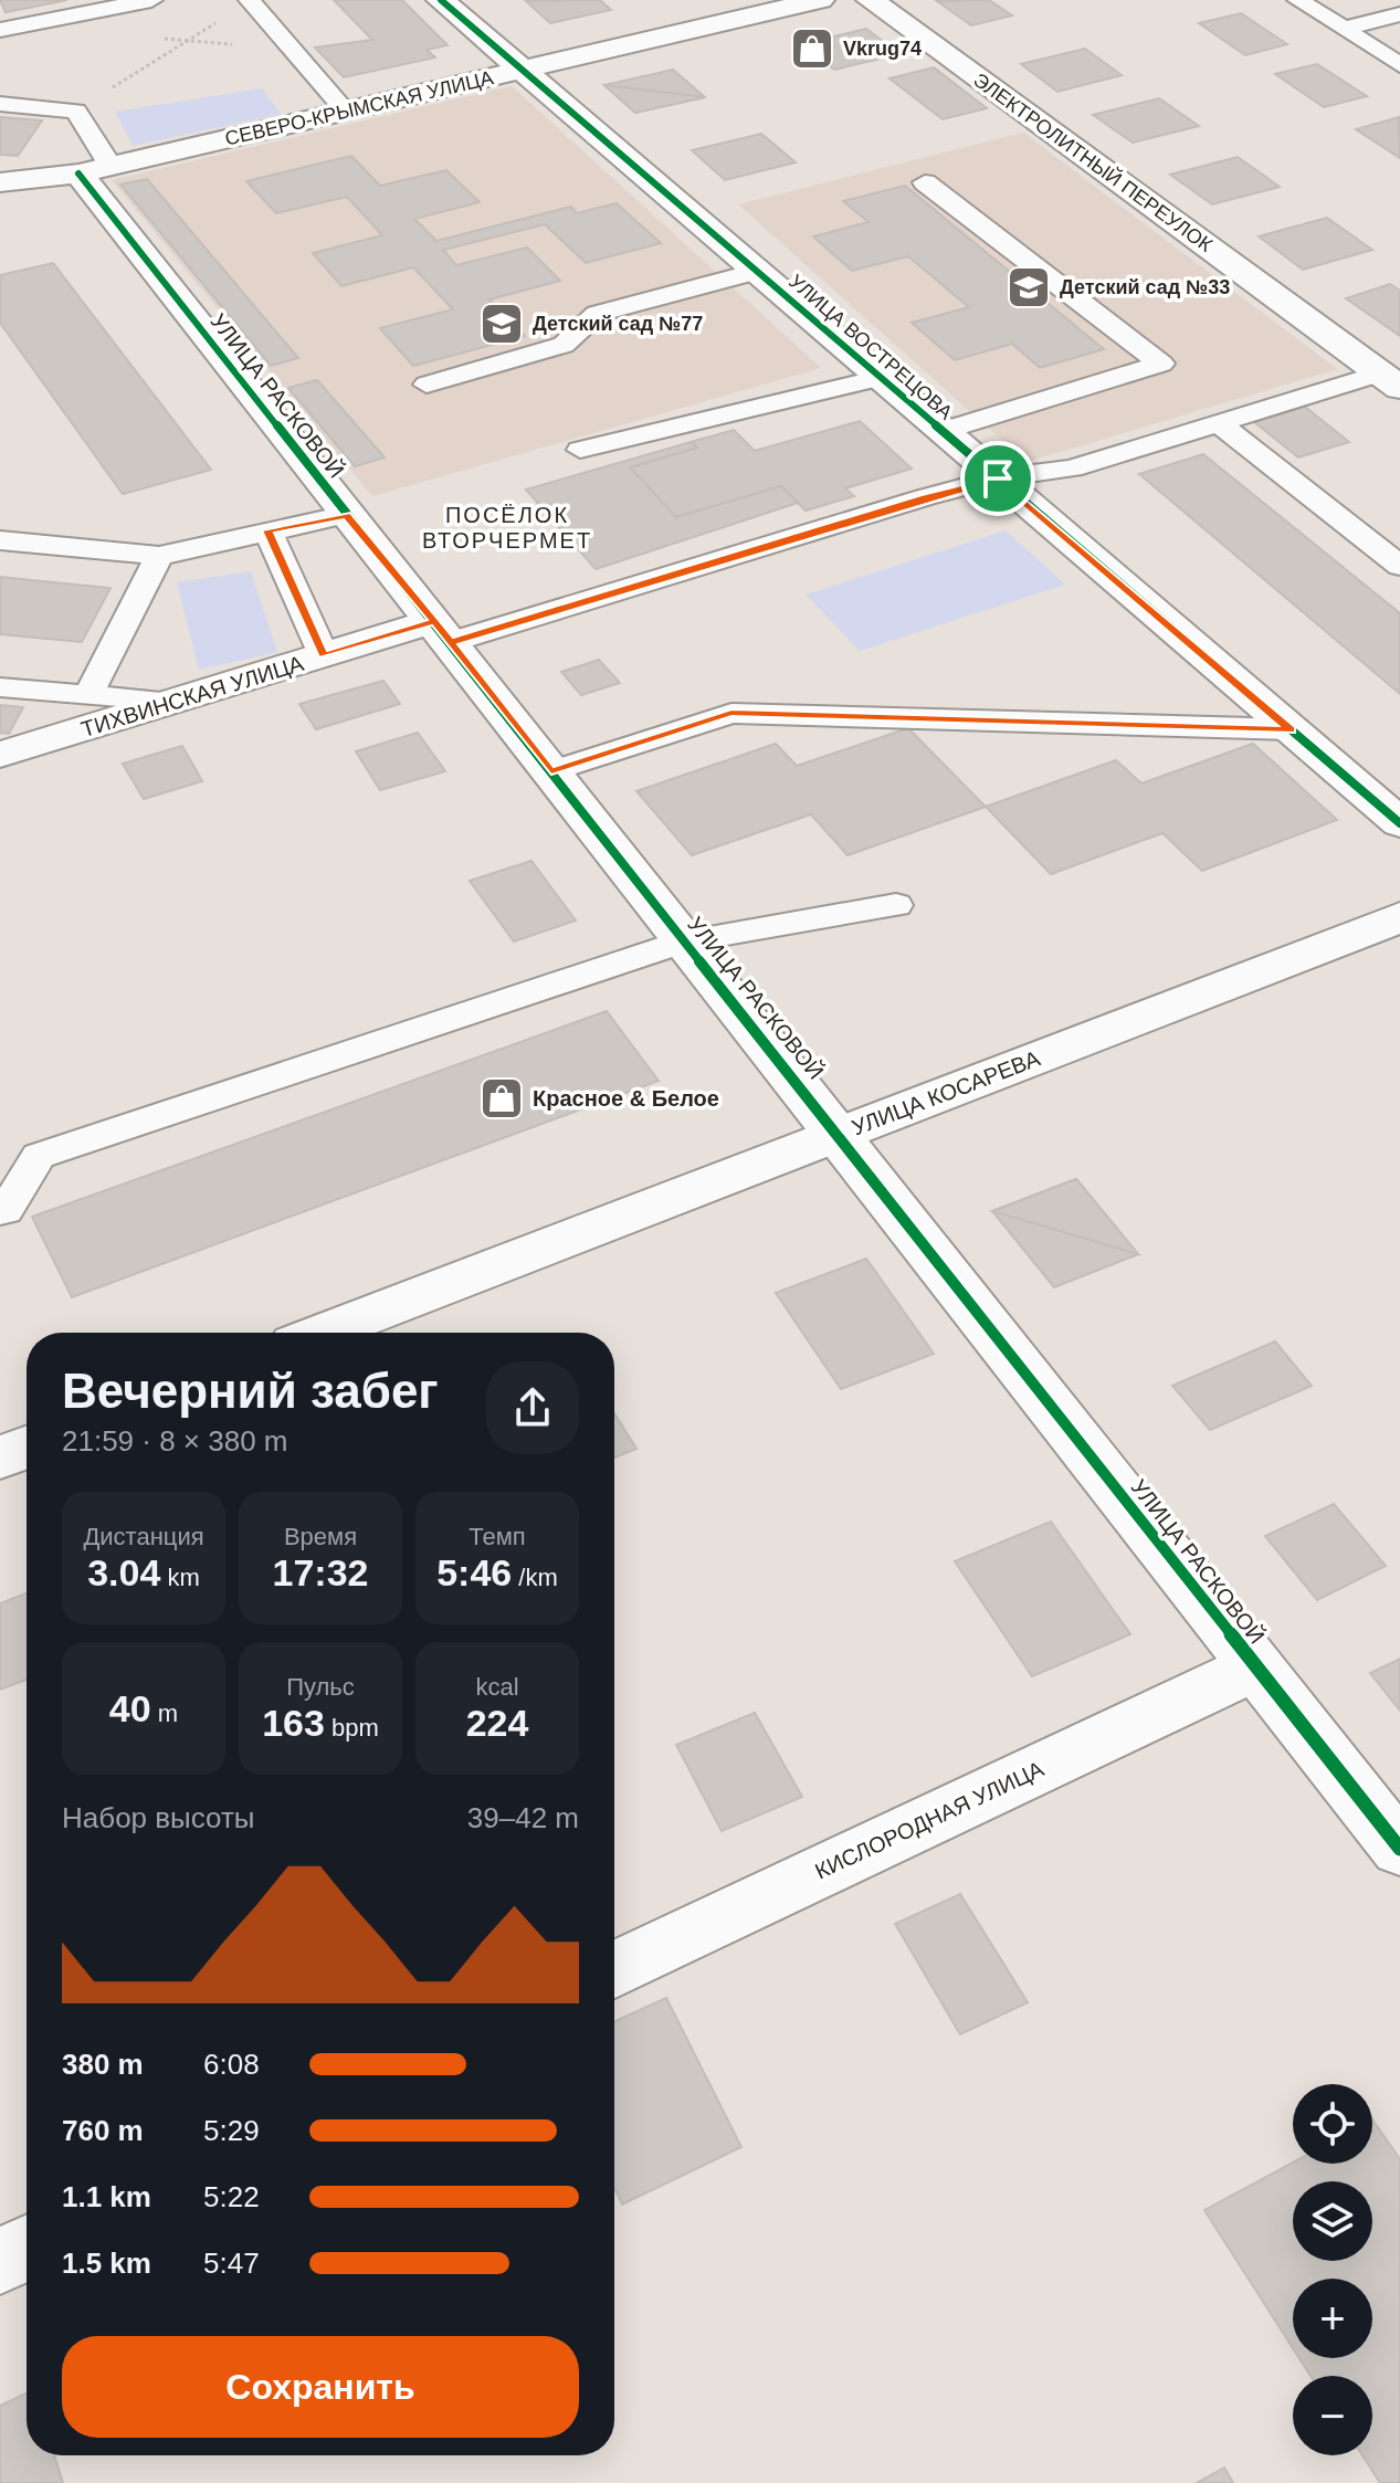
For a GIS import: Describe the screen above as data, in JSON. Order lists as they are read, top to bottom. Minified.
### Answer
{"streets":{"street":["СЕВЕРО-КРЫМСКАЯ УЛИЦА","ЭЛЕКТРОЛИТНЫЙ ПЕРЕУЛОК","УЛИЦА ВОСТРЕЦОВА","УЛИЦА РАСКОВОЙ","ТИХВИНСКАЯ УЛИЦА","УЛИЦА КОСАРЕВА","КИСЛОРОДНАЯ УЛИЦА"]},"crossings":[["СЕВЕРО-КРЫМСКАЯ УЛИЦА","УЛИЦА ВОСТРЕЦОВА"],["СЕВЕРО-КРЫМСКАЯ УЛИЦА","УЛИЦА РАСКОВОЙ"],["УЛИЦА РАСКОВОЙ","ТИХВИНСКАЯ УЛИЦА"],["УЛИЦА РАСКОВОЙ","УЛИЦА КОСАРЕВА"],["УЛИЦА РАСКОВОЙ","КИСЛОРОДНАЯ УЛИЦА"]],"districts":["ПОСЁЛОК ВТОРЧЕРМЕТ"],"places":{"shop":["Vkrug74","Красное & Белое"],"school or university":["Детский сад №33","Детский сад №77"]},"page":{"heading":["Вечерний забег","21:59 · 8 × 380 m"],"stats":[["Дистанция","3.04 km"],["Время","17:32"],["Темп","5:46 /km"],["40 m"],["Пульс","163 bpm"],["kcal","224"]],"chart":["Набор высоты","39–42 m"],"list":[{"name":"380 m","note":"6:08"},{"name":"760 m","note":"5:29"},{"name":"1.1 km","note":"5:22"},{"name":"1.5 km","note":"5:47"}],"map_buttons":["+","−"],"buttons":"Сохранить"}}
